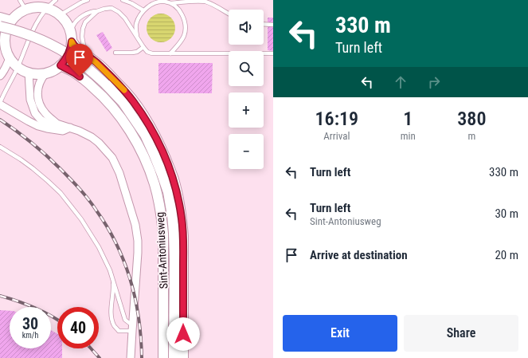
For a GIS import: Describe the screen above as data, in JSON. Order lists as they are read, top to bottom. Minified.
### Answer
{"streets":{"street":["Sint-Antoniusweg"]},"page":{"turn":["330 m","Turn left"],"map_buttons":["+","−"],"eta":["16:19","Arrival","1","min","380","m"],"list":[{"name":"Turn left","value":"330 m"},{"name":"Turn left","note":"Sint-Antoniusweg","value":"30 m"},{"name":"Arrive at destination","value":"20 m"}],"speed":"30 km/h","limit":"40","buttons":["Exit","Share"]}}
